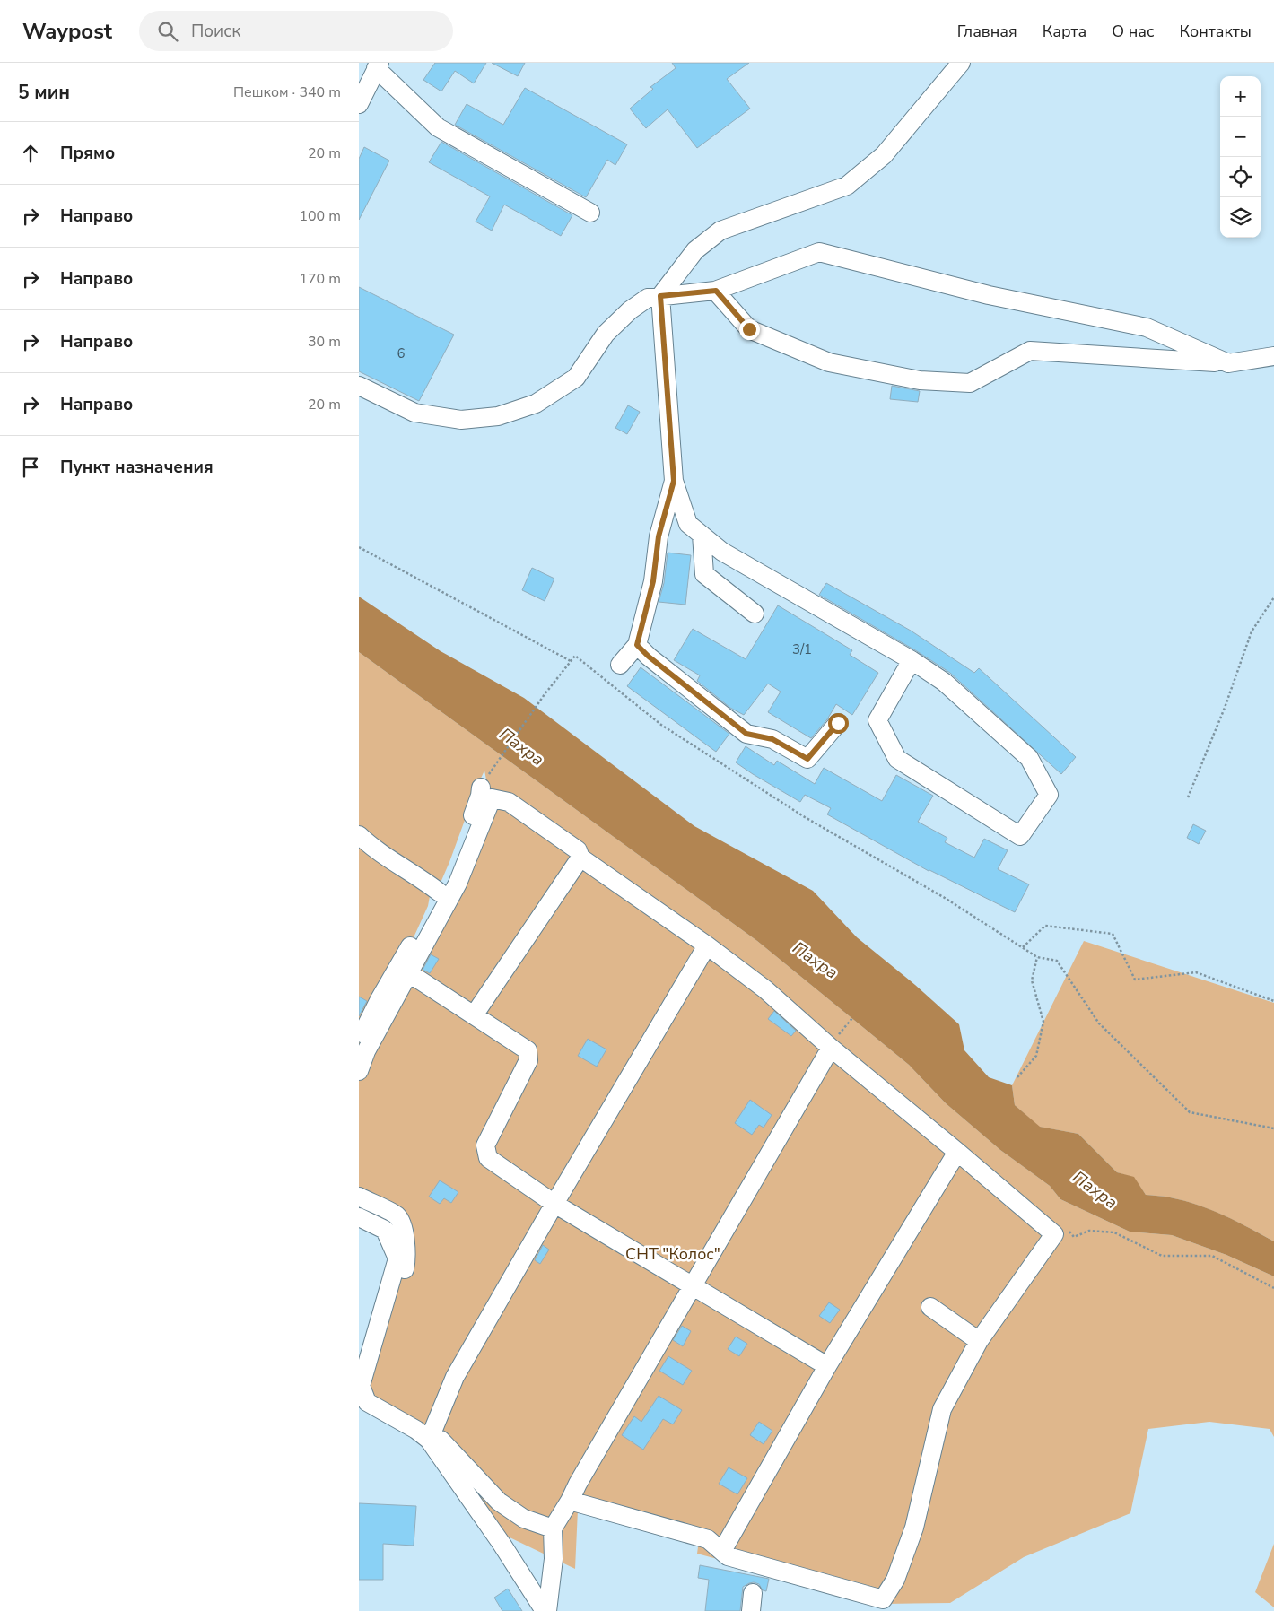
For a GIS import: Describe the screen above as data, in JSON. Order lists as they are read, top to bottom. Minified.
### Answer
{"water":["Пахра"],"parks":["СНТ \"Колос\""],"house_numbers":["6","3/1"],"page":{"header":"Waypost","search":"Поиск","nav":["Главная","Карта","О нас","Контакты"],"heading":["5 мин","Пешком · 340 m"],"map_buttons":["+","−"],"list":[["Прямо","20 m"],["Направо","100 m"],["Направо","170 m"],["Направо","30 m"],["Направо","20 m"],"Пункт назначения"]}}
